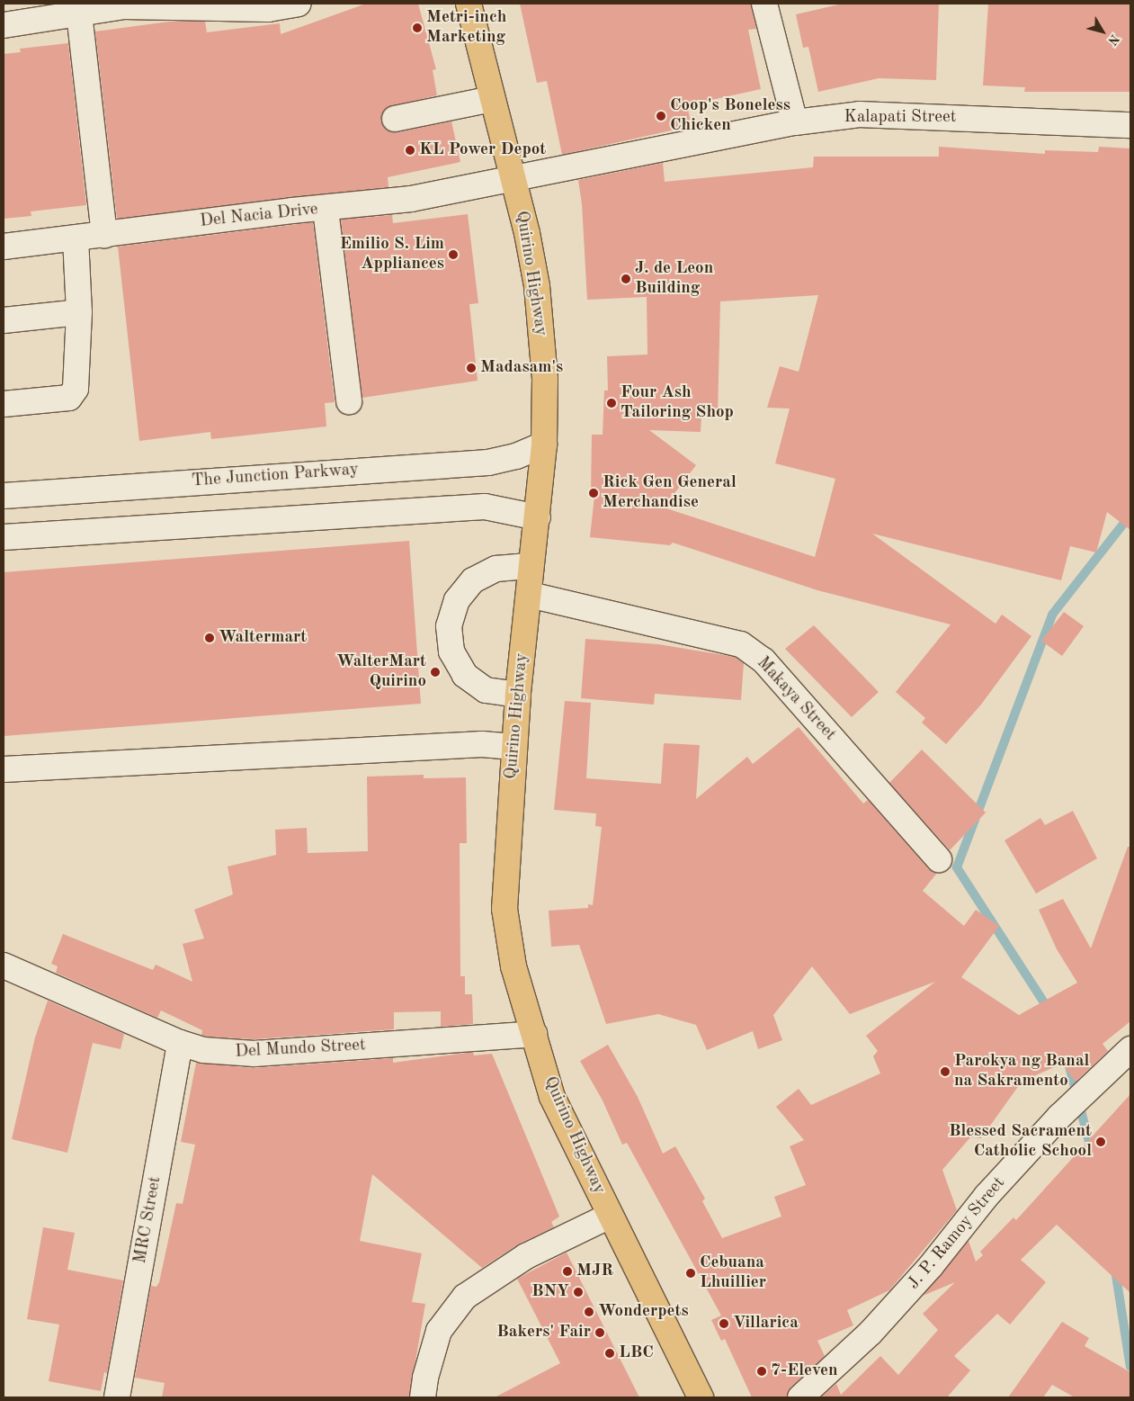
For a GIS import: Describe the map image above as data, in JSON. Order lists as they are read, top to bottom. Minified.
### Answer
{"streets":{"main road":["Quirino Highway"],"street":["Kalapati Street","Del Nacia Drive","The Junction Parkway","Makaya Street","Del Mundo Street","MRC Street","J. P. Ramoy Street"]},"crossings":[["Kalapati Street","Del Nacia Drive"],["Kalapati Street","Quirino Highway"],["Del Nacia Drive","Quirino Highway"],["Quirino Highway","The Junction Parkway"],["Quirino Highway","Makaya Street"],["Quirino Highway","Del Mundo Street"],["Del Mundo Street","MRC Street"]],"places":["Metri-inch Marketing","Coop's Boneless Chicken","KL Power Depot","Emilio S. Lim Appliances","J. de Leon Building","Madasam's","Four Ash Tailoring Shop","Rick Gen General Merchandise","Waltermart","WalterMart Quirino","Parokya ng Banal na Sakramento","Blessed Sacrament Catholic School","MJR","Cebuana Lhuillier","BNY","Wonderpets","Villarica","Bakers' Fair","LBC","7-Eleven"],"north":"bottom right"}
